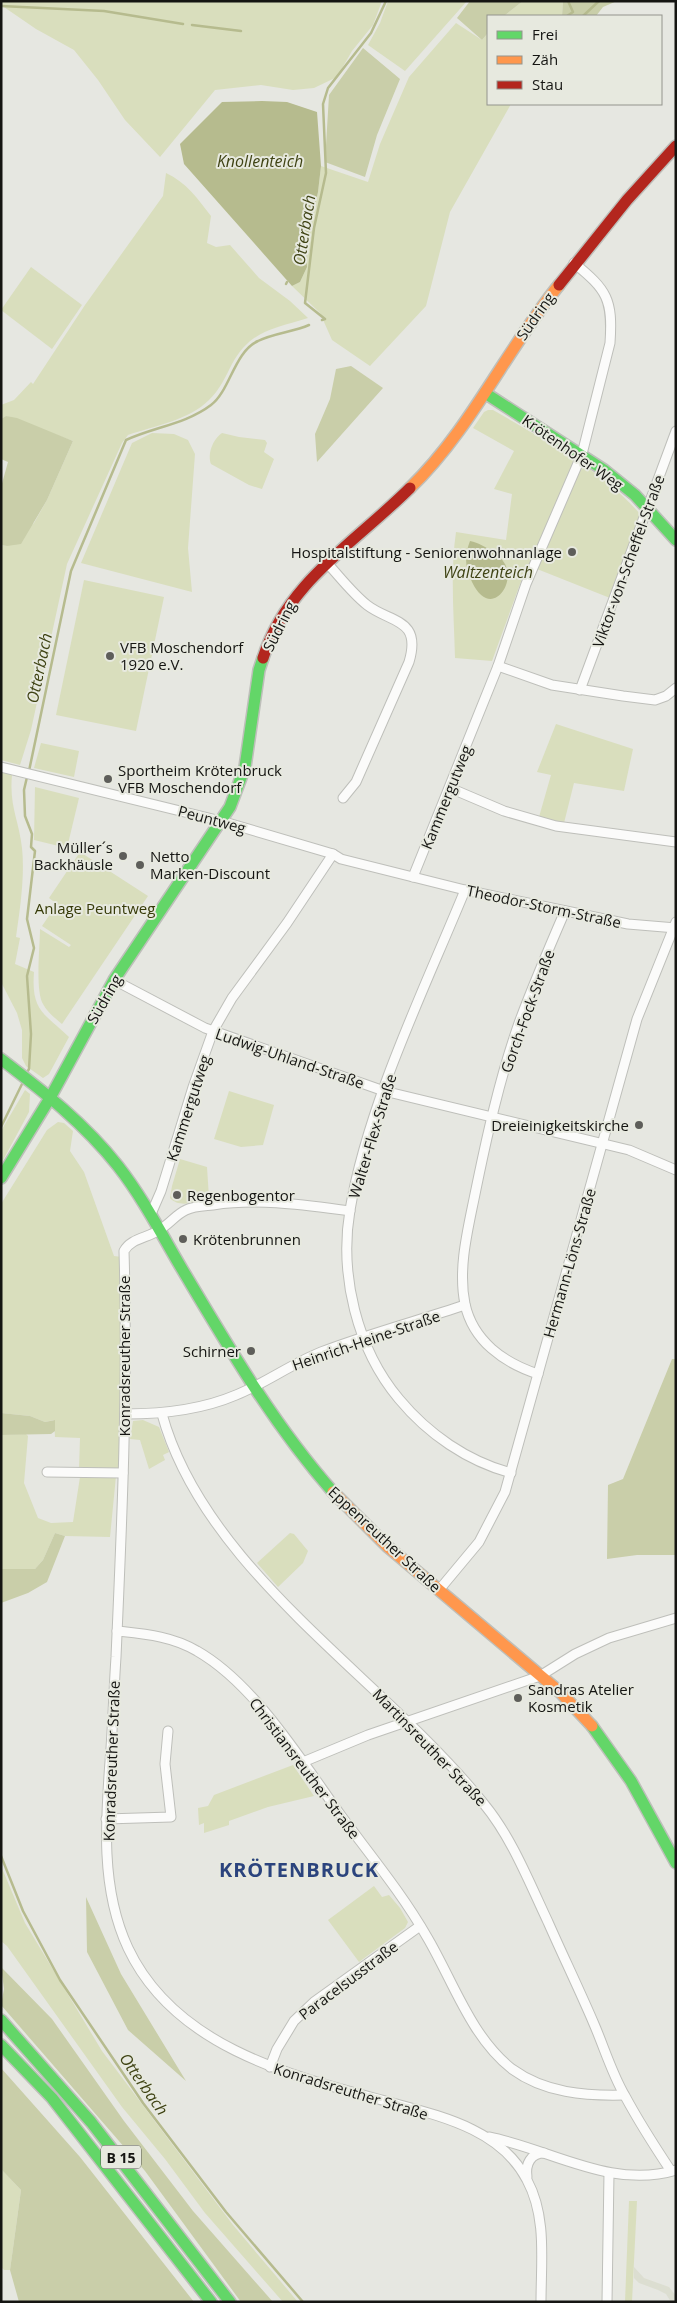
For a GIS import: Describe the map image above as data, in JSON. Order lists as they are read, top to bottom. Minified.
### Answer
{"streets":{"main road":["Südring","Krötenhofer Weg","Eppenreuther Straße","B 15"],"street":["Viktor-von-Scheffel-Straße","Kammergutweg","Peuntweg","Theodor-Storm-Straße","Gorch-Fock-Straße","Ludwig-Uhland-Straße","Walter-Flex-Straße","Hermann-Löns-Straße","Heinrich-Heine-Straße","Konradsreuther Straße","Martinsreuther Straße","Christiansreuther Straße","Paracelsusstraße"]},"crossings":[["Südring","Krötenhofer Weg"],["Südring","Kammergutweg"],["Südring","Peuntweg"],["Südring","Ludwig-Uhland-Straße"],["Südring","Eppenreuther Straße"],["Krötenhofer Weg","Viktor-von-Scheffel-Straße"],["Krötenhofer Weg","Kammergutweg"],["Kammergutweg","Peuntweg"],["Kammergutweg","Theodor-Storm-Straße"],["Kammergutweg","Ludwig-Uhland-Straße"],["Kammergutweg","Eppenreuther Straße"],["Theodor-Storm-Straße","Gorch-Fock-Straße"],["Theodor-Storm-Straße","Walter-Flex-Straße"],["Theodor-Storm-Straße","Hermann-Löns-Straße"],["Gorch-Fock-Straße","Ludwig-Uhland-Straße"],["Gorch-Fock-Straße","Hermann-Löns-Straße"],["Gorch-Fock-Straße","Heinrich-Heine-Straße"],["Ludwig-Uhland-Straße","Walter-Flex-Straße"],["Ludwig-Uhland-Straße","Hermann-Löns-Straße"],["Walter-Flex-Straße","Hermann-Löns-Straße"],["Walter-Flex-Straße","Heinrich-Heine-Straße"],["Hermann-Löns-Straße","Eppenreuther Straße"],["Heinrich-Heine-Straße","Konradsreuther Straße"],["Heinrich-Heine-Straße","Eppenreuther Straße"],["Heinrich-Heine-Straße","Martinsreuther Straße"],["Konradsreuther Straße","Eppenreuther Straße"],["Konradsreuther Straße","Christiansreuther Straße"],["Konradsreuther Straße","Paracelsusstraße"],["Martinsreuther Straße","Christiansreuther Straße"],["Christiansreuther Straße","Paracelsusstraße"]],"districts":["KRÖTENBRUCK"],"water":["Knollenteich","Otterbach","Waltzenteich"],"parks":["Anlage Peuntweg"],"places":["Hospitalstiftung - Seniorenwohnanlage","VFB Moschendorf 1920 e.V.","Sportheim Krötenbruck VFB Moschendorf","Müller´s Backhäusle","Netto Marken-Discount","Dreieinigkeitskirche","Regenbogentor","Krötenbrunnen","Schirner","Sandras Atelier Kosmetik"],"legend":["Frei","Zäh","Stau"]}
